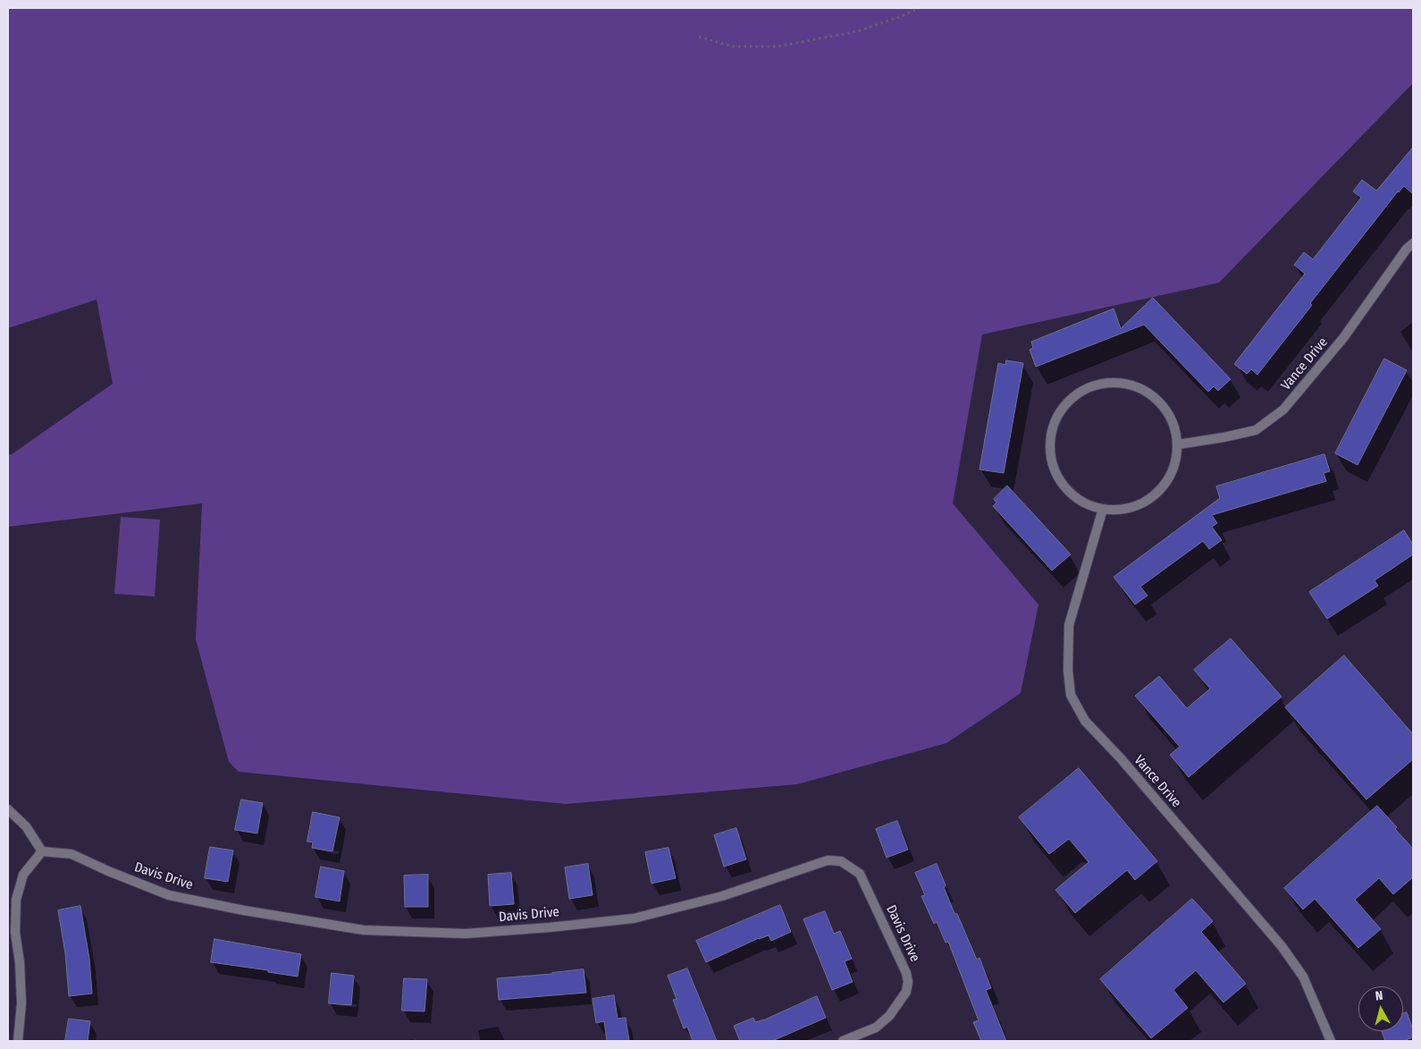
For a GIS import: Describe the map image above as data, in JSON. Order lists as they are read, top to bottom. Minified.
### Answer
{"streets":{"street":["Vance Drive","Davis Drive"]},"north":"top"}
